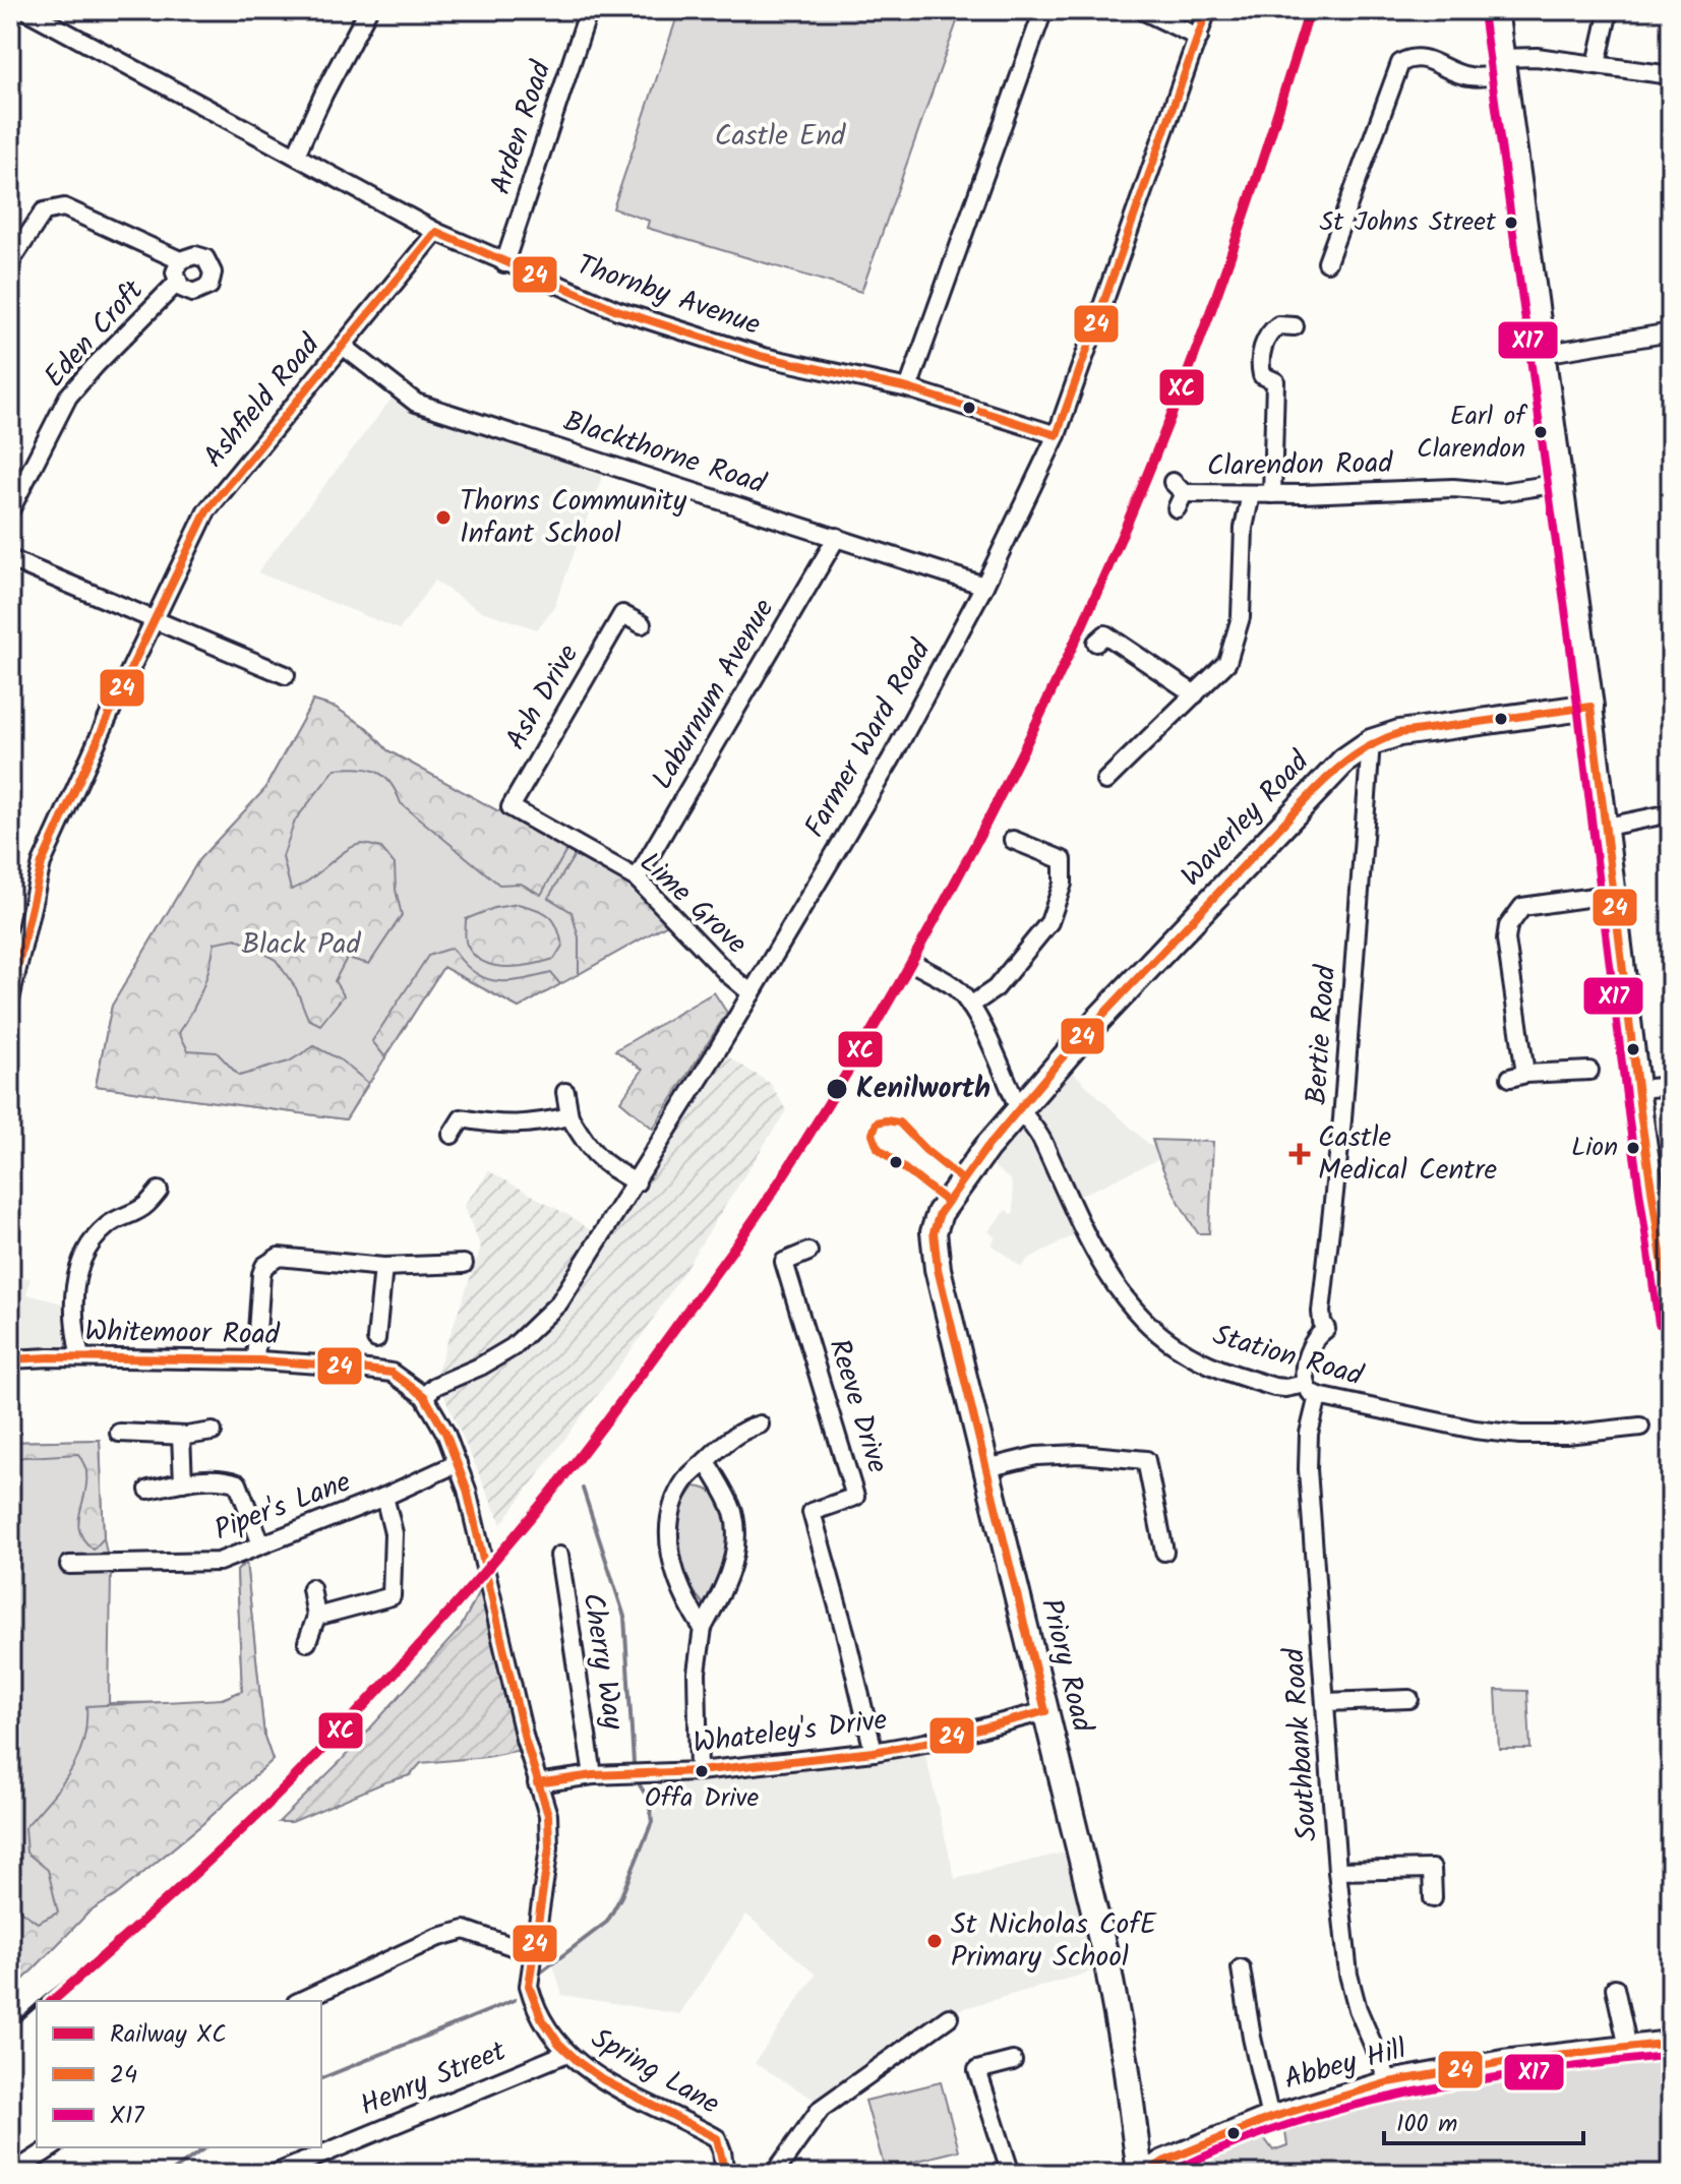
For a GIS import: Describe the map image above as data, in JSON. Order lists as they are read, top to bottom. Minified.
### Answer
{"streets":{"main road":["Waverley Road","Priory Road","Abbey Hill"],"street":["Arden Road","Thornby Avenue","Eden Croft","Ashfield Road","Blackthorne Road","Clarendon Road","Laburnum Avenue","Ash Drive","Farmer Ward Road","Lime Grove","Bertie Road","Whitemoor Road","Station Road","Reeve Drive","Piper's Lane","Cherry Way","Whateley's Drive","Southbank Road","Spring Lane","Henry Street"]},"crossings":[["Arden Road","Thornby Avenue"],["Thornby Avenue","Ashfield Road"],["Thornby Avenue","Farmer Ward Road"],["Ashfield Road","Blackthorne Road"],["Blackthorne Road","Laburnum Avenue"],["Blackthorne Road","Farmer Ward Road"],["Laburnum Avenue","Lime Grove"],["Ash Drive","Lime Grove"],["Farmer Ward Road","Lime Grove"],["Farmer Ward Road","Whitemoor Road"],["Waverley Road","Bertie Road"],["Waverley Road","Station Road"],["Waverley Road","Priory Road"],["Bertie Road","Southbank Road"],["Whitemoor Road","Piper's Lane"],["Whitemoor Road","Spring Lane"],["Station Road","Southbank Road"],["Reeve Drive","Whateley's Drive"],["Cherry Way","Whateley's Drive"],["Priory Road","Whateley's Drive"],["Priory Road","Abbey Hill"],["Whateley's Drive","Spring Lane"],["Southbank Road","Abbey Hill"],["Spring Lane","Henry Street"]],"parks":["Castle End","Black Pad"],"places":{"other":["St Johns Street","Earl of Clarendon","Thorns Community Infant School","Kenilworth","Lion","Offa Drive","St Nicholas CofE Primary School"],"health":["Castle Medical Centre"]},"lines":["rail line XC","transit line 24","transit line X17"],"legend":["Railway XC","24","X17"],"scale_bar":"100 m"}
